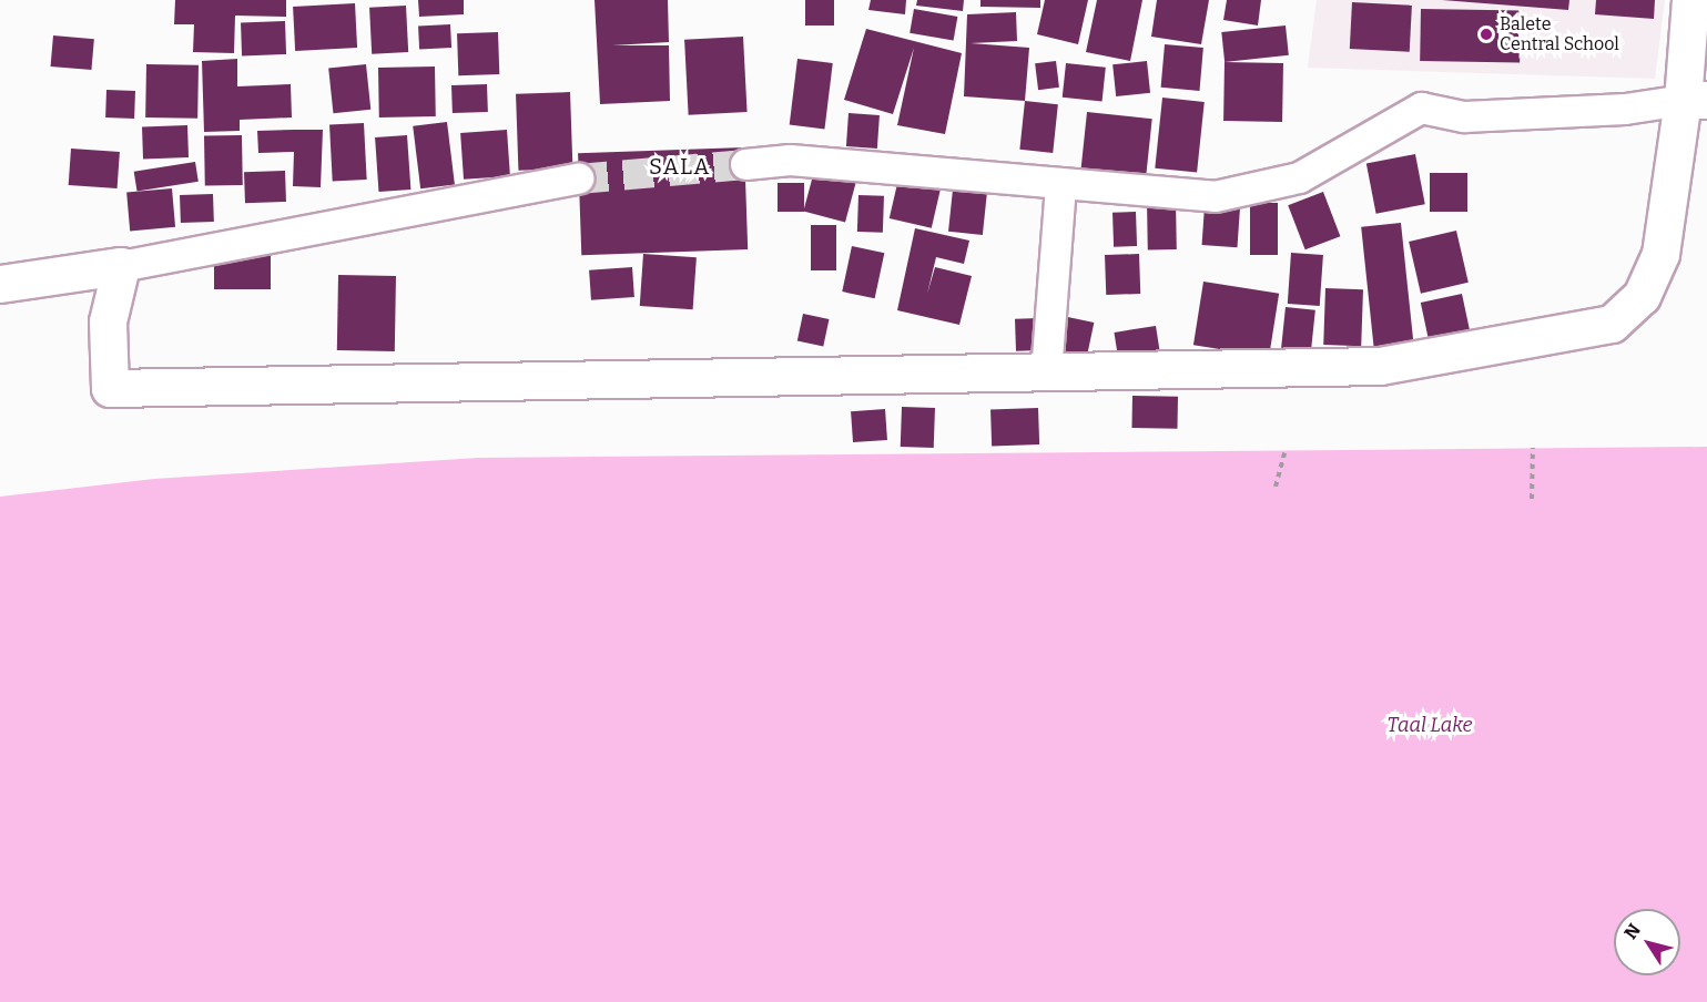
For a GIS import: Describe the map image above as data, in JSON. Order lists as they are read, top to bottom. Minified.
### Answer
{"districts":["SALA"],"water":["Taal Lake"],"places":["Balete Central School"],"north":"top left"}
